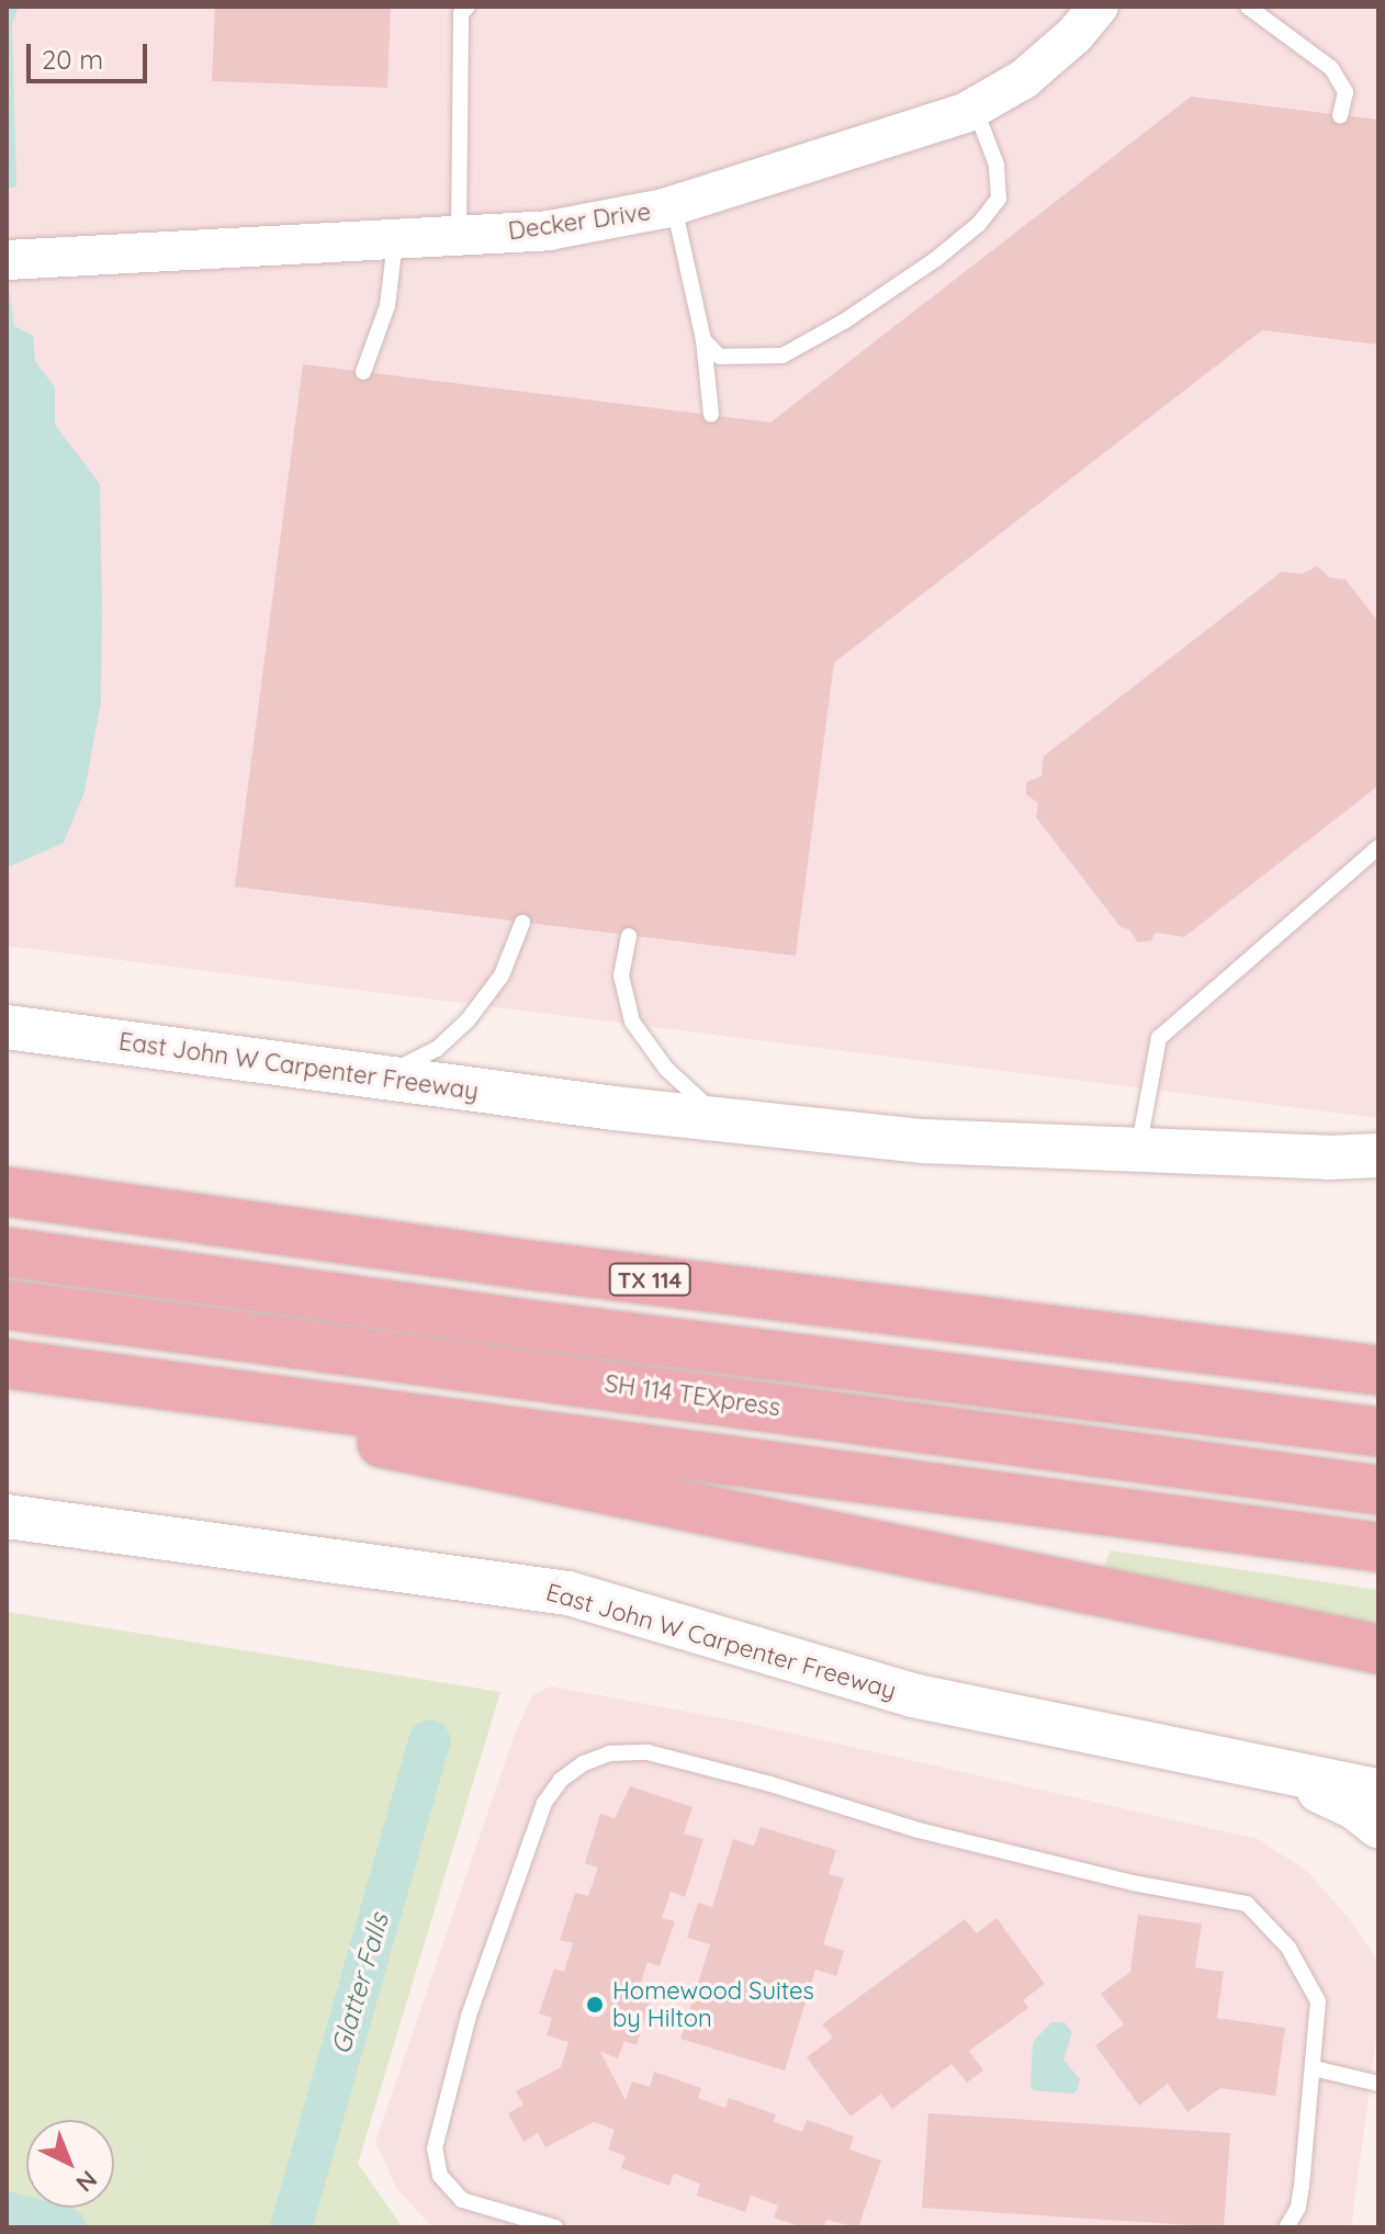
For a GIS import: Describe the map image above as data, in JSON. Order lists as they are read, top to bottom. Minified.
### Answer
{"streets":{"highway":["TX 114","SH 114 TEXpress"],"main road":["East John W Carpenter Freeway"],"street":["Decker Drive"]},"water":["Glatter Falls"],"places":["Homewood Suites by Hilton"],"scale_bar":"20 m","north":"bottom right"}
